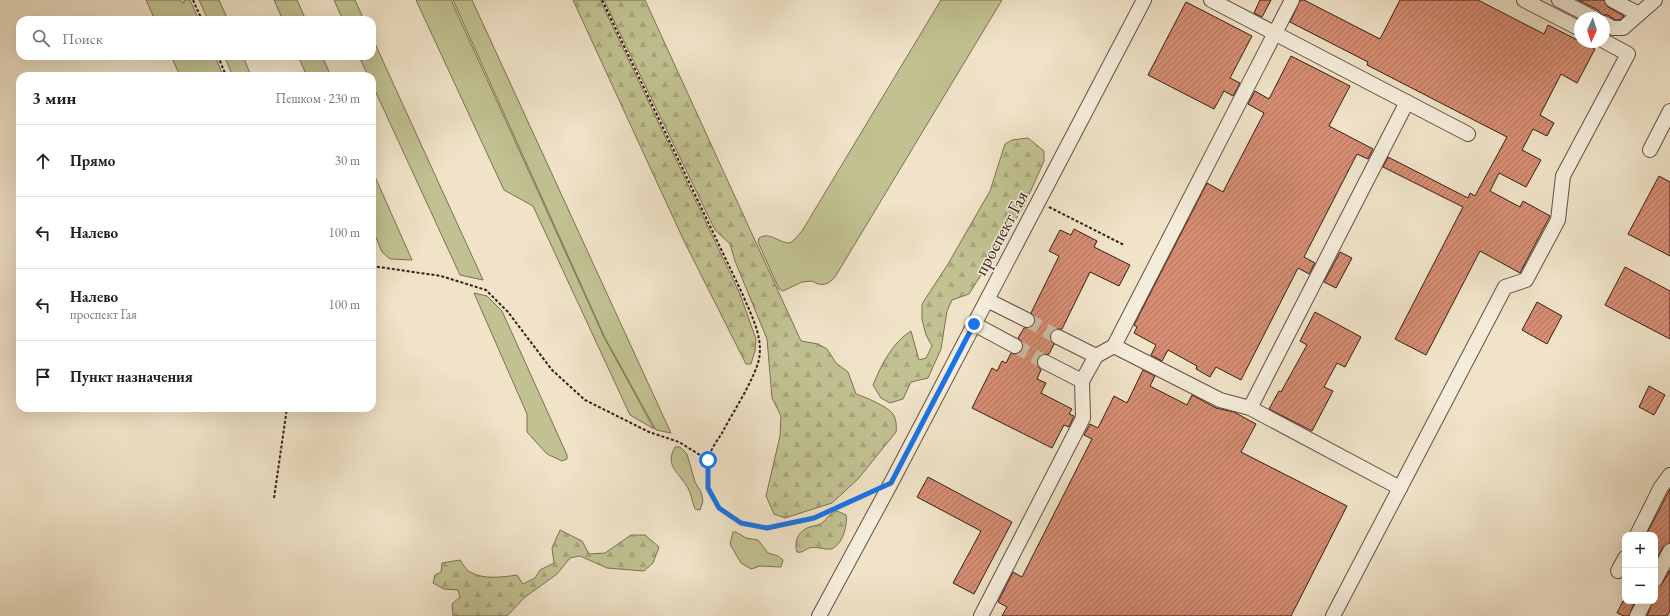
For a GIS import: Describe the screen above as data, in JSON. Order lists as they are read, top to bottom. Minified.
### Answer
{"streets":{"street":["проспект Гая"]},"north":"bottom","page":{"search":"Поиск","heading":["3 мин","Пешком · 230 m"],"list":[["Прямо","30 m"],["Налево","100 m"],["Налево","проспект Гая","100 m"],"Пункт назначения"],"map_buttons":["+","−"]}}
